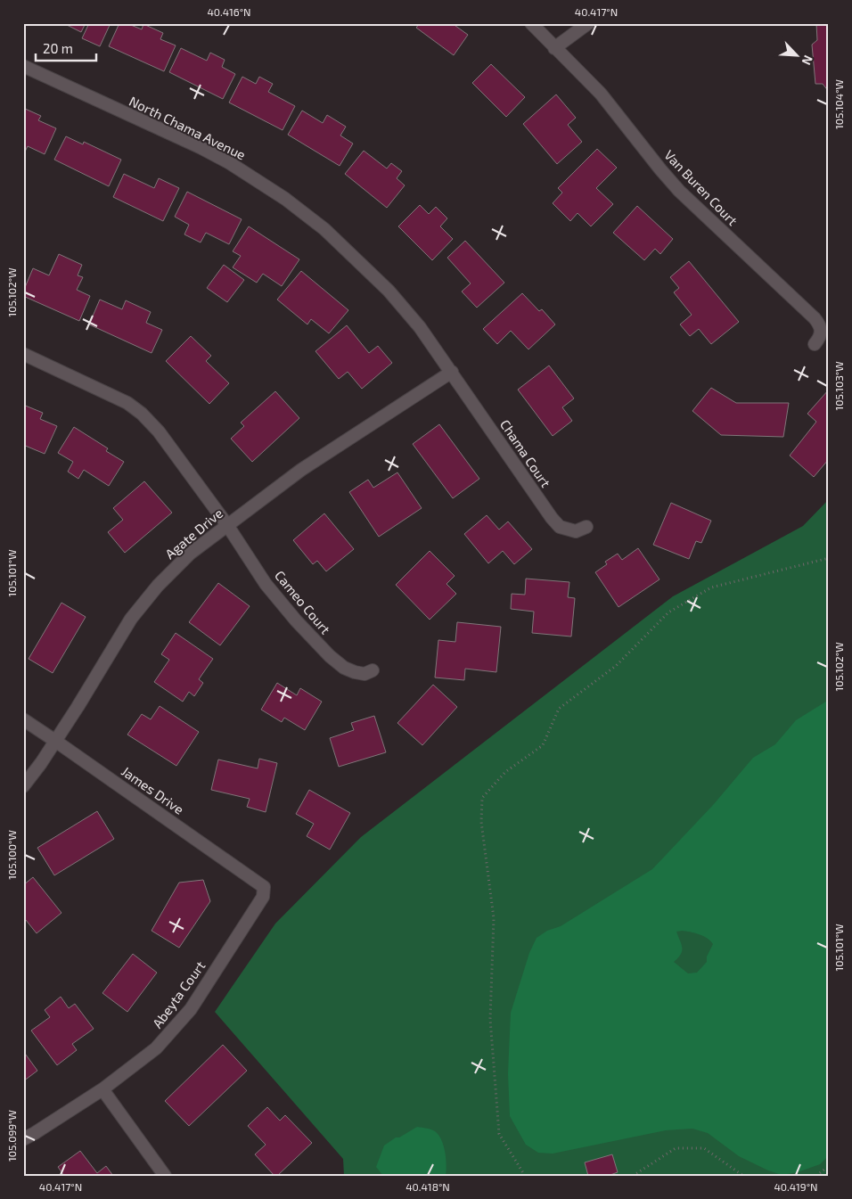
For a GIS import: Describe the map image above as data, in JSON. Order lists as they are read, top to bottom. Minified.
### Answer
{"streets":{"street":["North Chama Avenue","Van Buren Court","Chama Court","Agate Drive","Cameo Court","James Drive","Abeyta Court"]},"crossings":[["North Chama Avenue","Chama Court"],["North Chama Avenue","Agate Drive"],["Chama Court","Agate Drive"],["Agate Drive","Cameo Court"],["Agate Drive","James Drive"],["James Drive","Abeyta Court"]],"scale_bar":"20 m","north":"bottom right","coordinates":["40.416°N","40.417°N","105.104°W","105.102°W","105.103°W","105.101°W","105.100°W","105.099°W","40.418°N","40.419°N"]}
